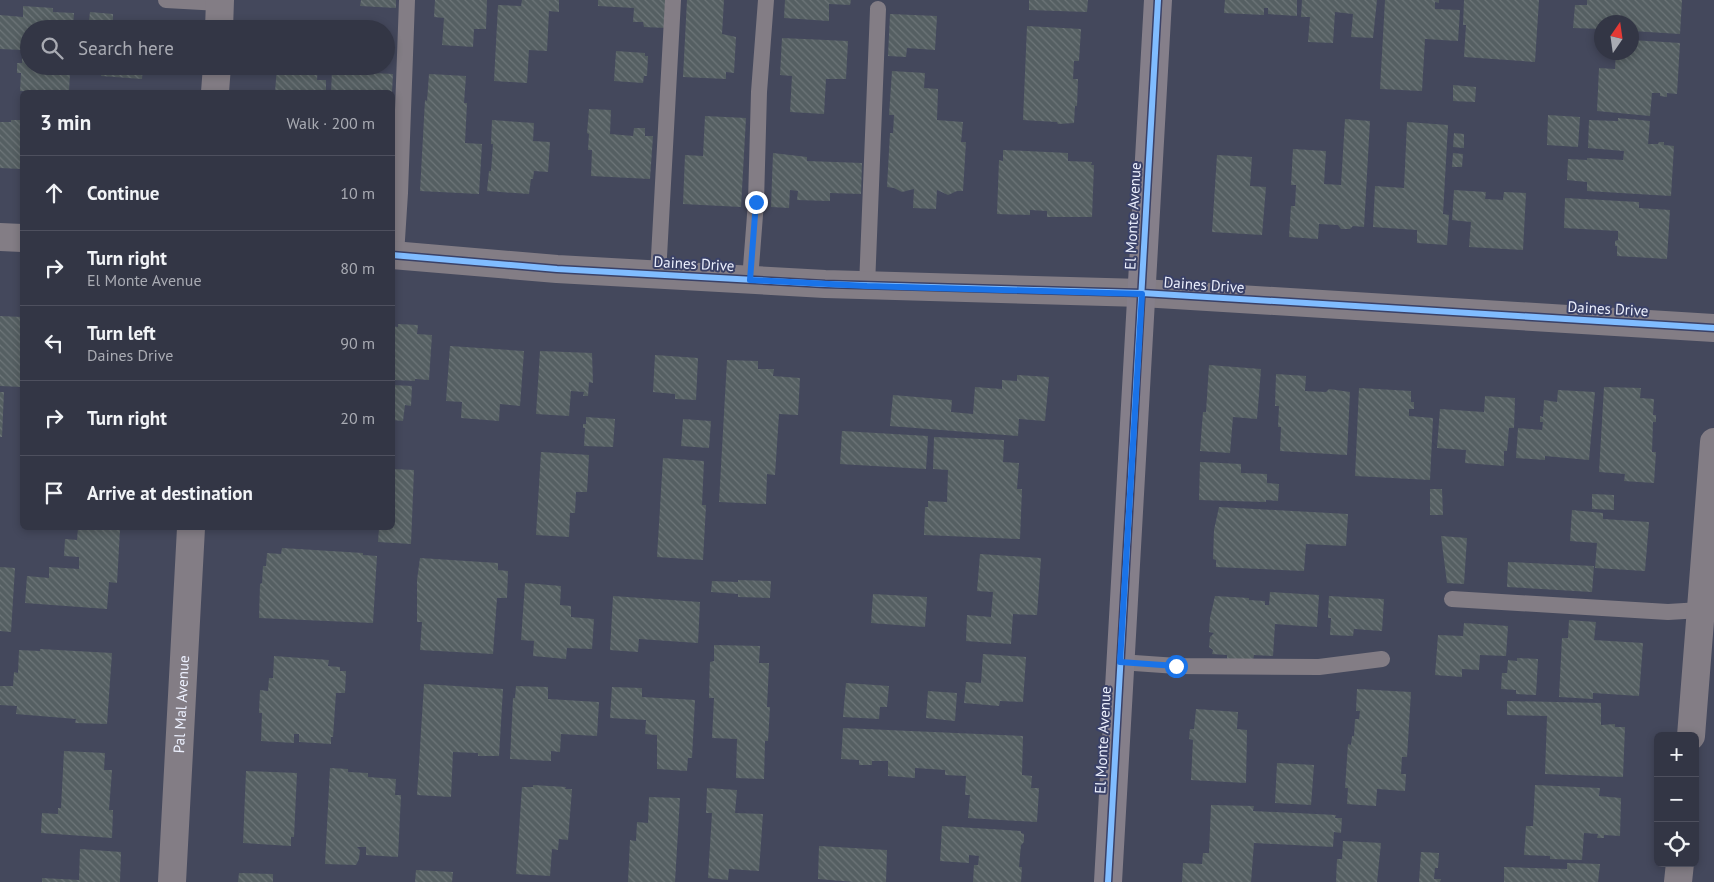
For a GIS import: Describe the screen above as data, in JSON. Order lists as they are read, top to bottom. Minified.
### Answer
{"streets":{"street":["El Monte Avenue","Daines Drive","Pal Mal Avenue"]},"crossings":[["El Monte Avenue","Daines Drive"]],"north":"top","page":{"search":"Search here","heading":["3 min","Walk · 200 m"],"list":[["Continue","10 m"],["Turn right","El Monte Avenue","80 m"],["Turn left","Daines Drive","90 m"],["Turn right","20 m"],"Arrive at destination"],"map_buttons":["+","−"]}}
